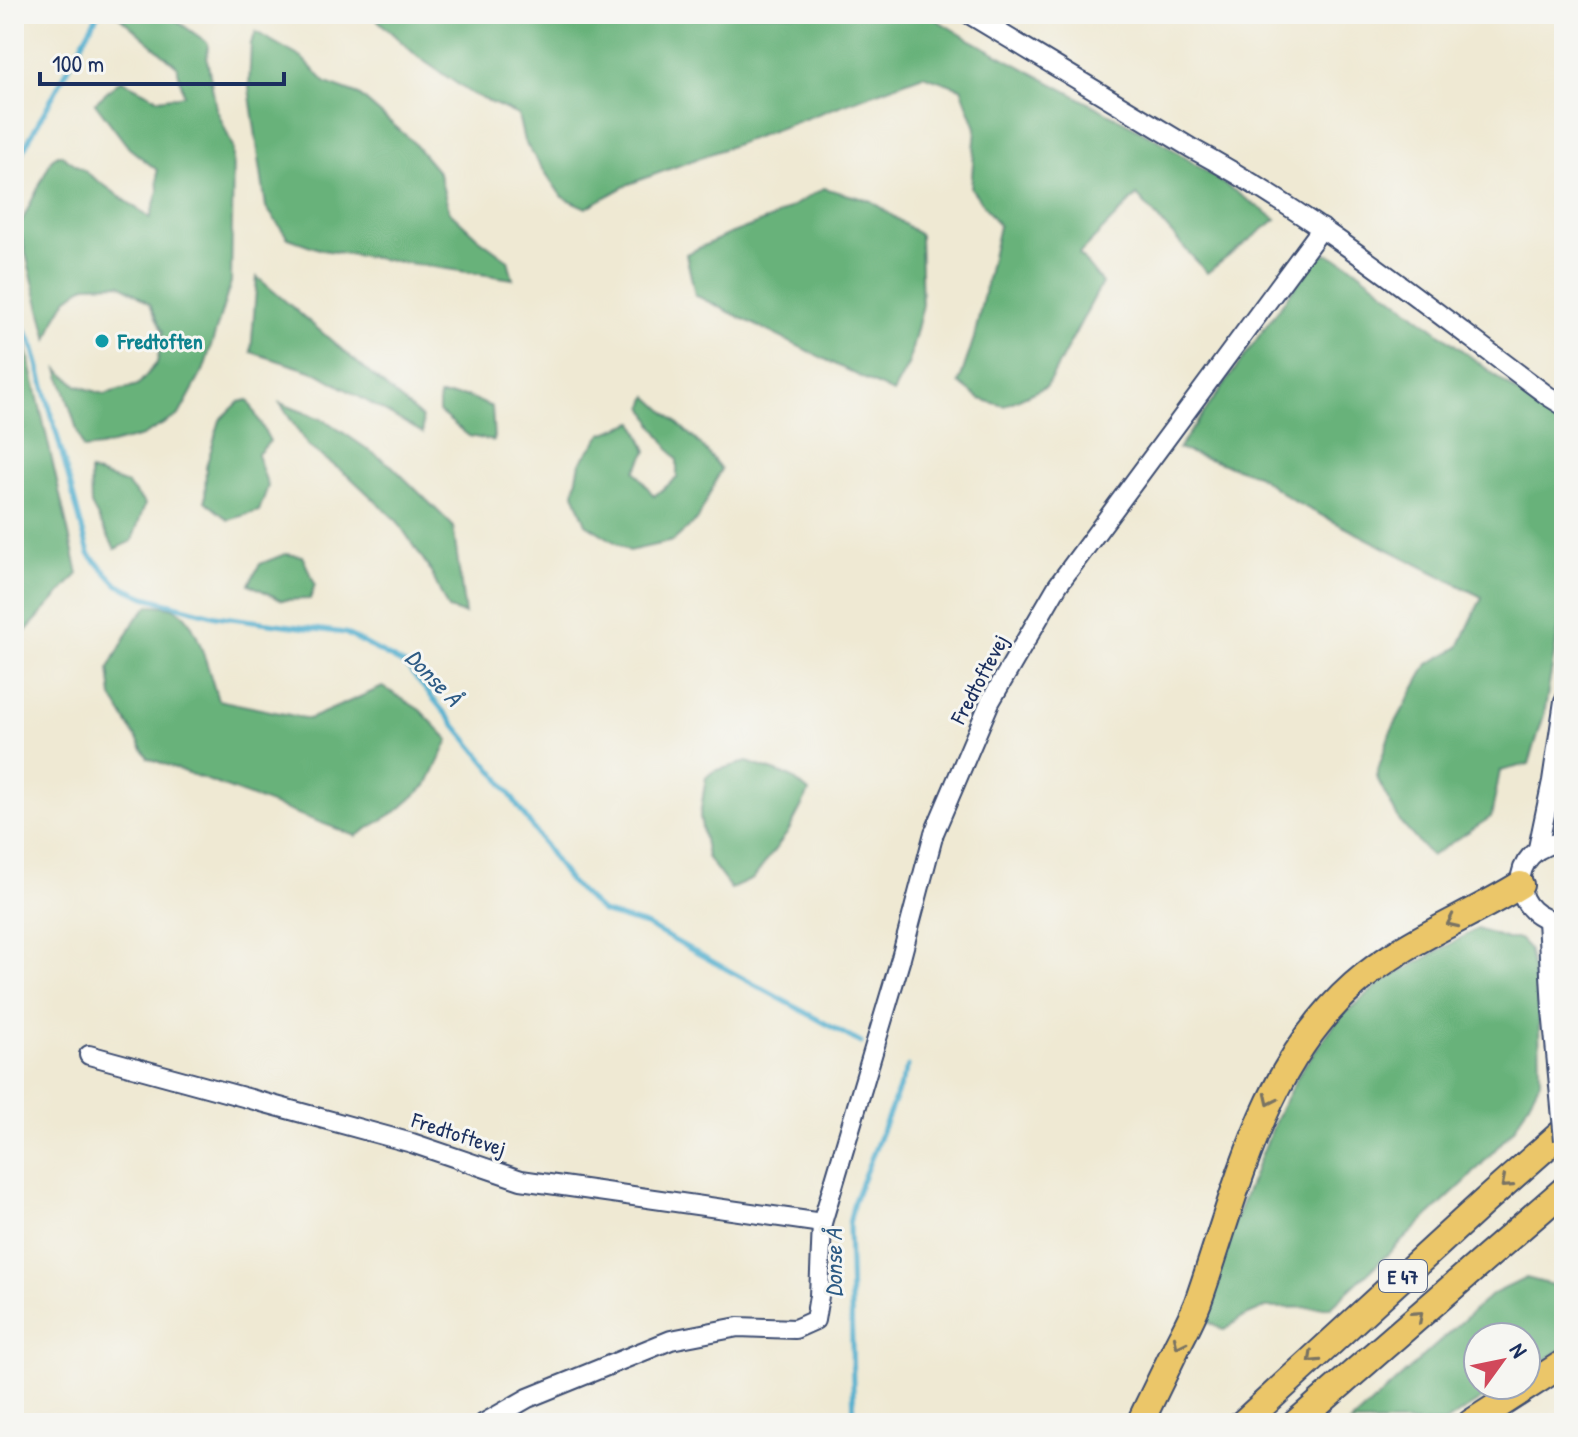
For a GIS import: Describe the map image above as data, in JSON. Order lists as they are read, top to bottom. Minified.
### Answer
{"streets":{"highway":["E 47"],"street":["Fredtoftevej"]},"water":["Donse Å"],"places":["Fredtoften"],"scale_bar":"100 m","north":"top right"}
